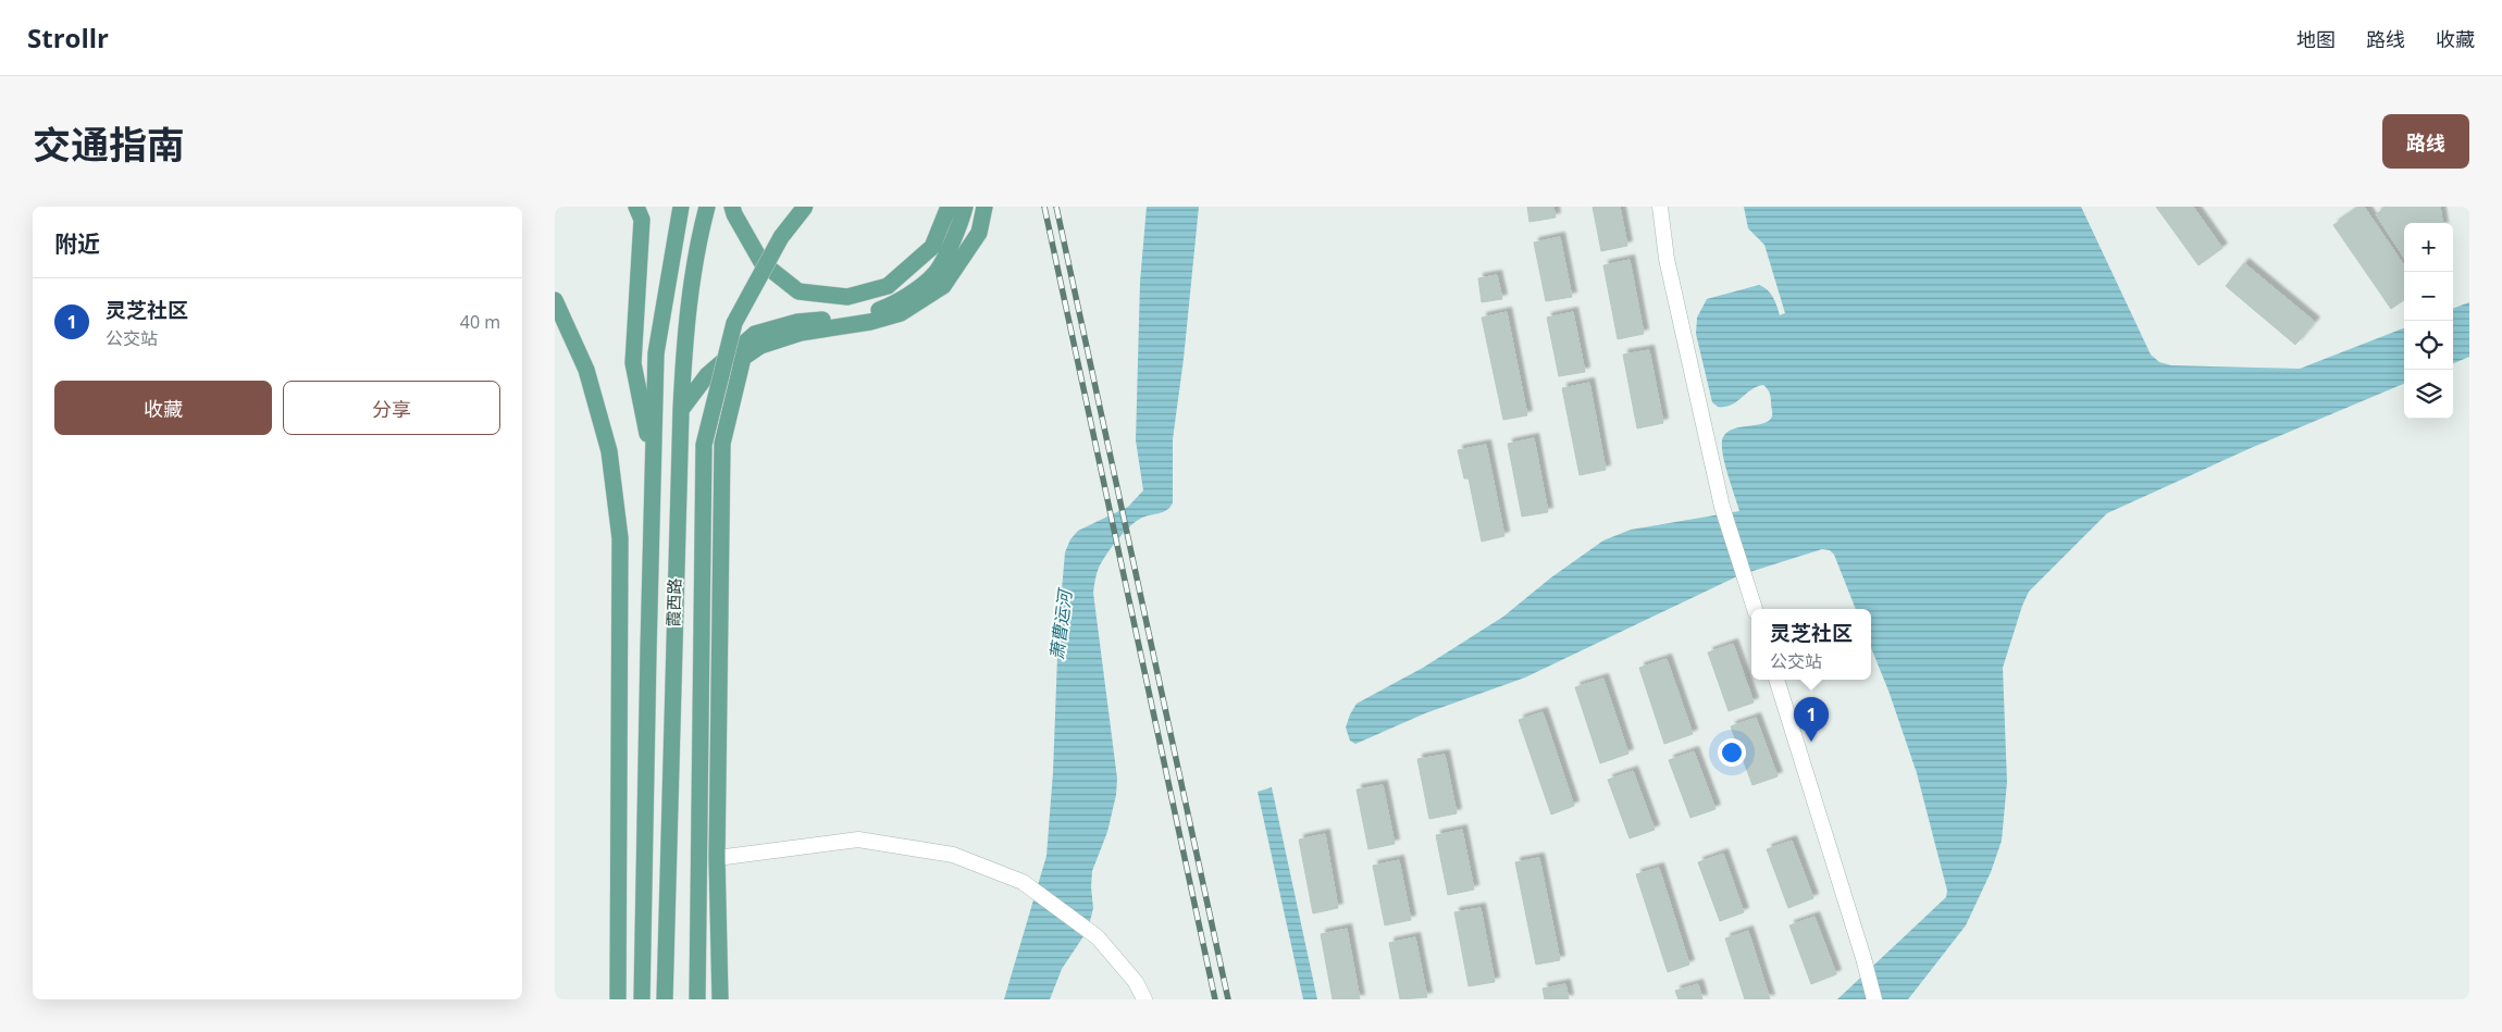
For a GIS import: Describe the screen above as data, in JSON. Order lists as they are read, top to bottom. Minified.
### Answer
{"streets":{"main road":["霞西路"]},"water":["萧曹运河"],"page":{"header":"Strollr","nav":["地图","路线","收藏"],"title":"交通指南","buttons":["路线",["收藏","分享"]],"heading":"附近","map_buttons":["+","−"],"list":[{"mark":"1","name":"灵芝社区","note":"公交站","value":"40 m"}],"popup":["灵芝社区","公交站"],"pins":"1"}}
